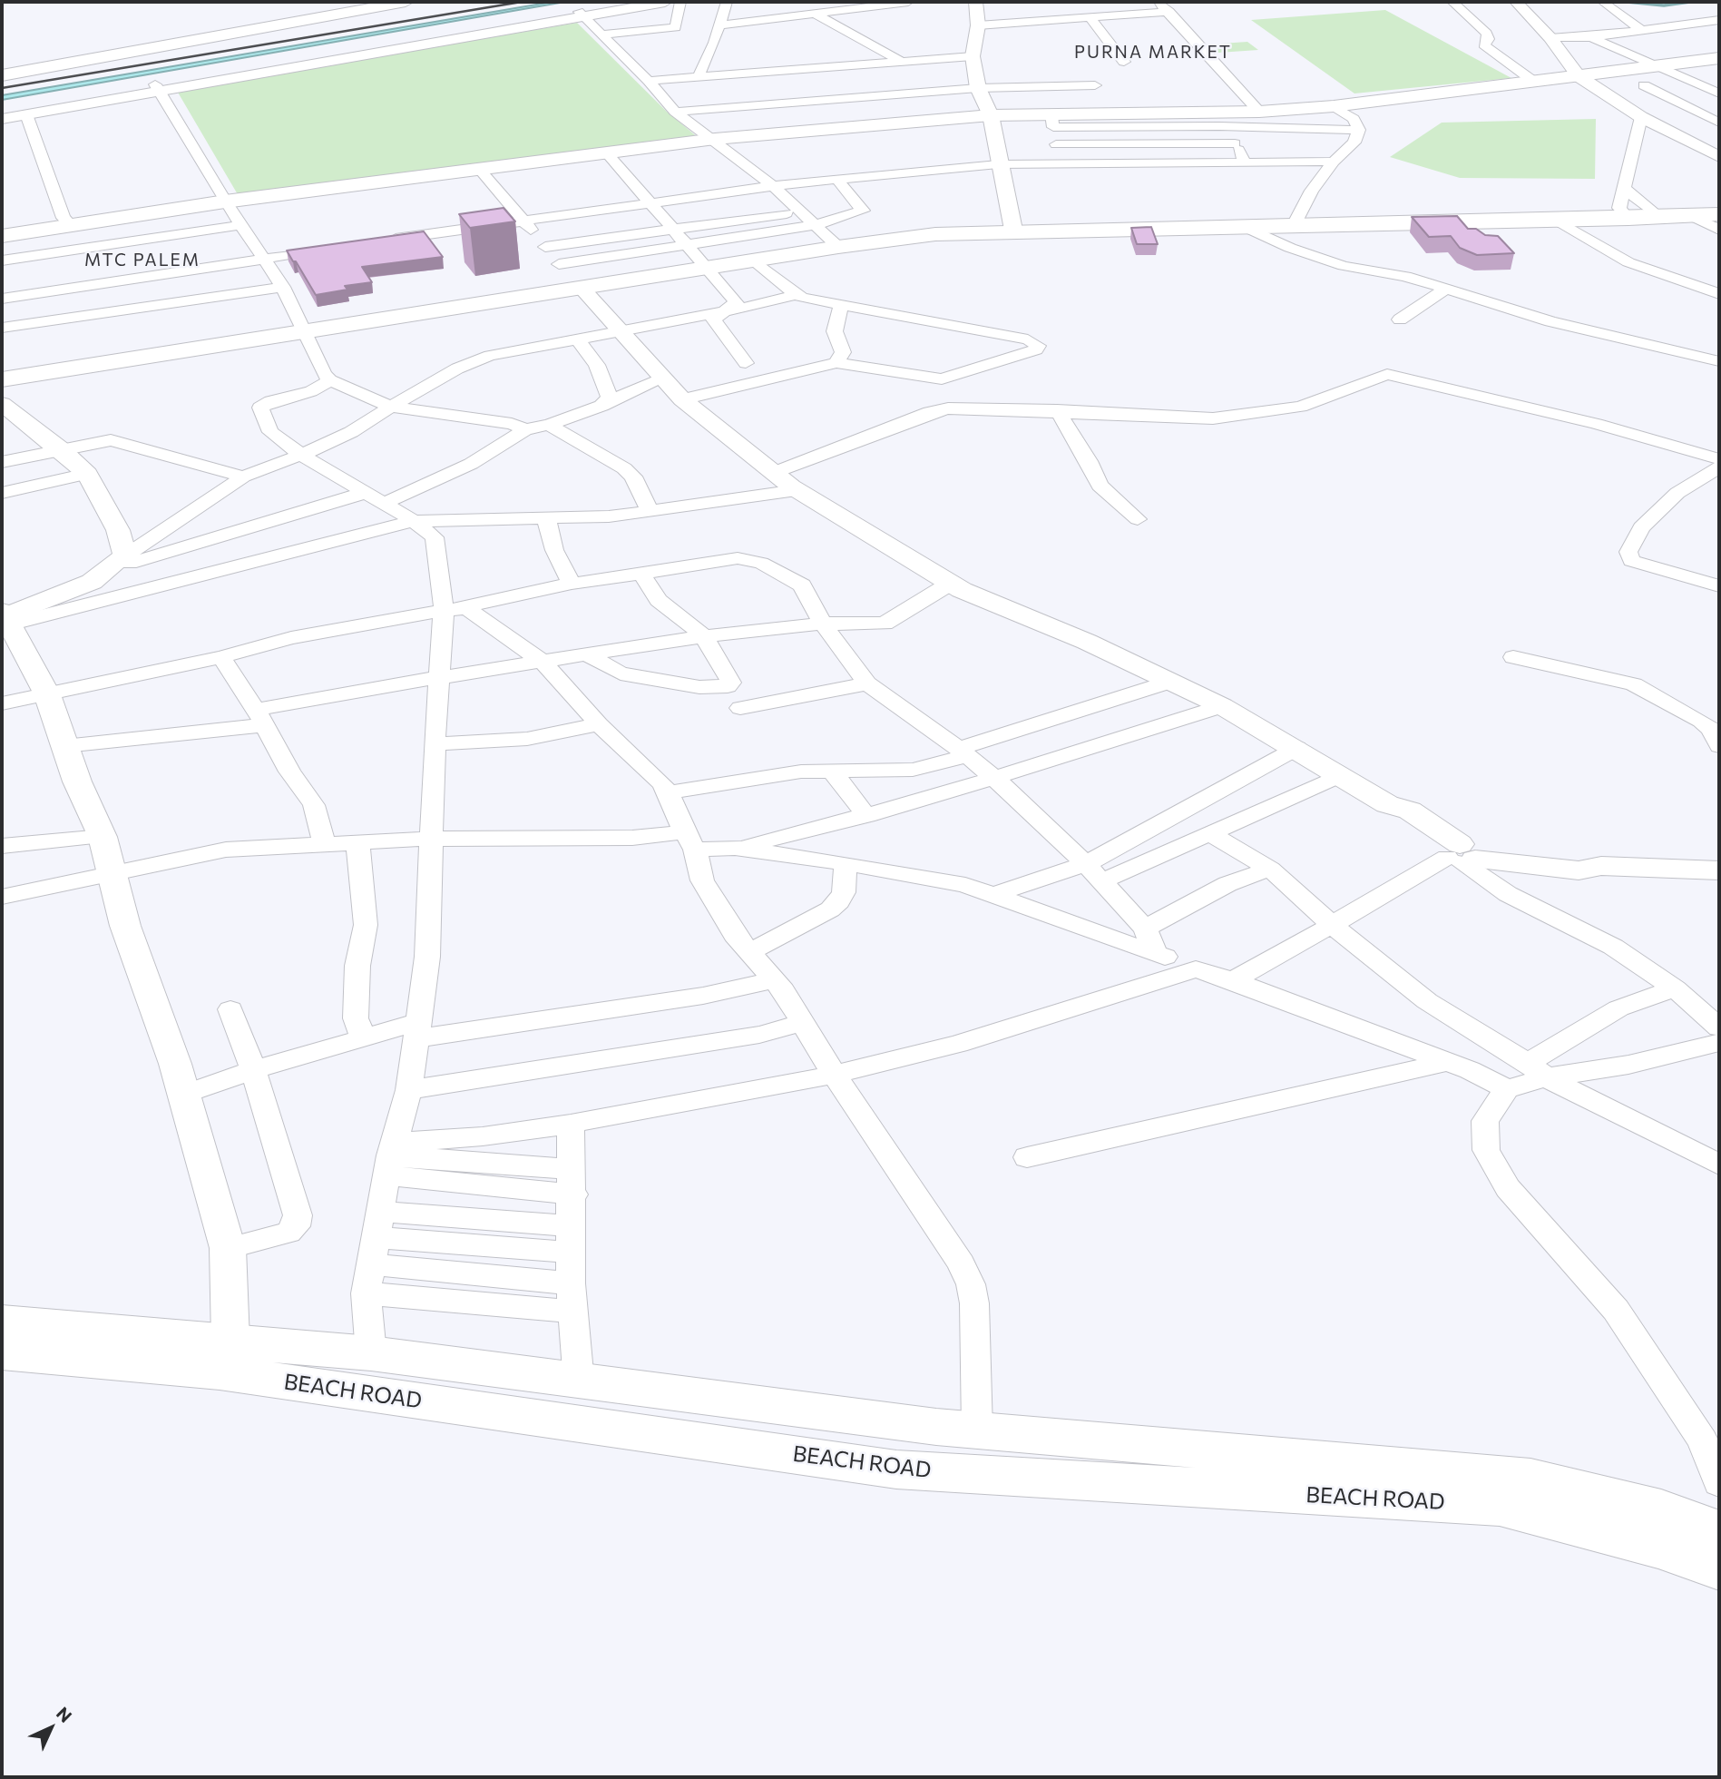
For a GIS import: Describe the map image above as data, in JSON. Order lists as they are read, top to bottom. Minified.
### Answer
{"streets":{"main road":["BEACH ROAD"]},"districts":["PURNA MARKET","MTC PALEM"],"north":"top right"}
